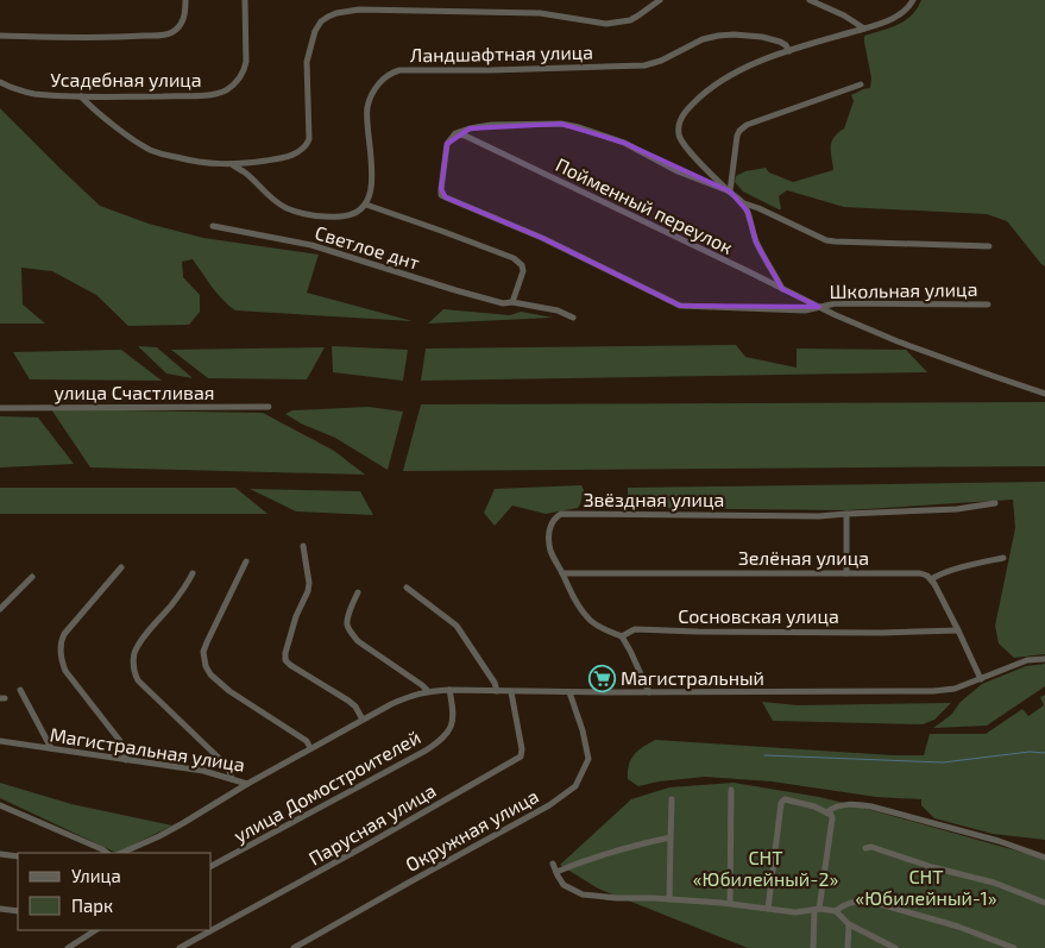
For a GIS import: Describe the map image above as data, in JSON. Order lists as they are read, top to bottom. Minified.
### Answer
{"streets":{"street":["Ландшафтная улица","Усадебная улица","Пойменный переулок","Светлое днт","Школьная улица","улица Счастливая","Звёздная улица","Зелёная улица","Сосновская улица","Магистральная улица","улица Домостроителей","Парусная улица","Окружная улица"]},"crossings":[["Ландшафтная улица","Светлое днт"],["Пойменный переулок","Школьная улица"],["Звёздная улица","Зелёная улица"],["Звёздная улица","Сосновская улица"],["Магистральная улица","улица Домостроителей"],["Магистральная улица","Парусная улица"],["Магистральная улица","Окружная улица"]],"parks":["СНТ «Юбилейный-2»","СНТ «Юбилейный-1»"],"places":{"supermarket":["Магистральный"]},"legend":["Улица","Парк"]}
